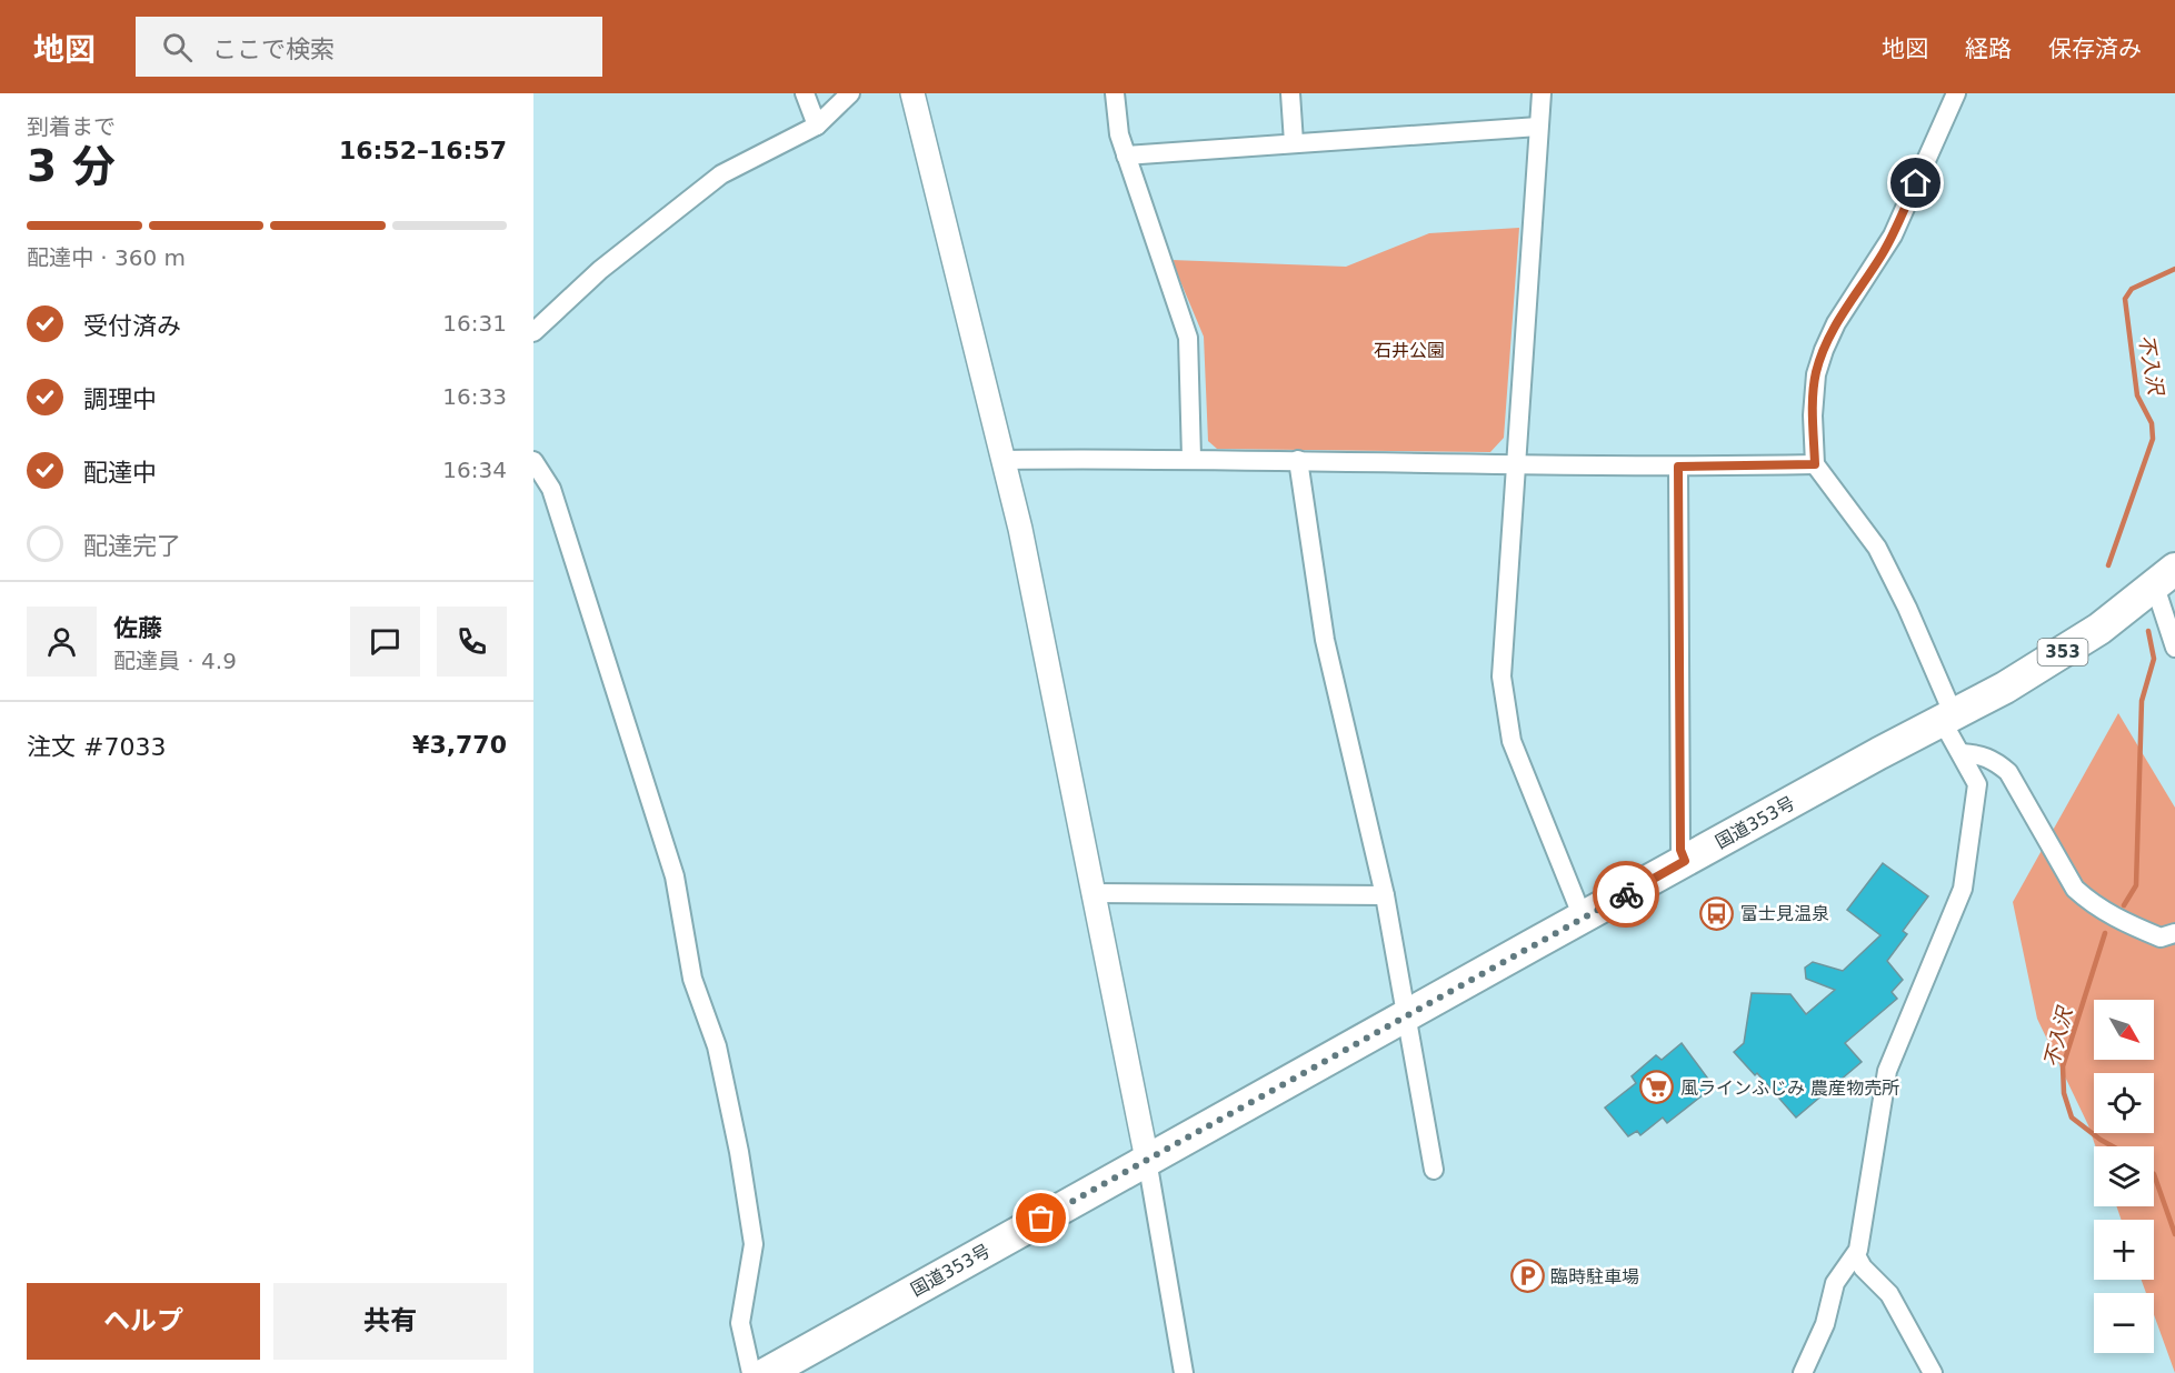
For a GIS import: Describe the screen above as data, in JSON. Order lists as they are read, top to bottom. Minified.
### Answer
{"streets":{"highway":["353","国道353号"]},"water":["不入沢"],"parks":["石井公園"],"places":{"bus stop":["富士見温泉"],"supermarket":["風ラインふじみ 農産物売所"],"parking":["臨時駐車場"]},"north":"bottom right","page":{"header":"地図","search":"ここで検索","nav":["地図","経路","保存済み"],"heading":["3 分","到着まで","16:52–16:57"],"panel":["佐藤","配達員 · 4.9","注文 #7033","¥3,770"],"bar":"配達中 · 360 m","list":[["受付済み","16:31"],["調理中","16:33"],["配達中","16:34"],"配達完了"],"map_buttons":["+","−"],"buttons":["ヘルプ","共有"]}}
